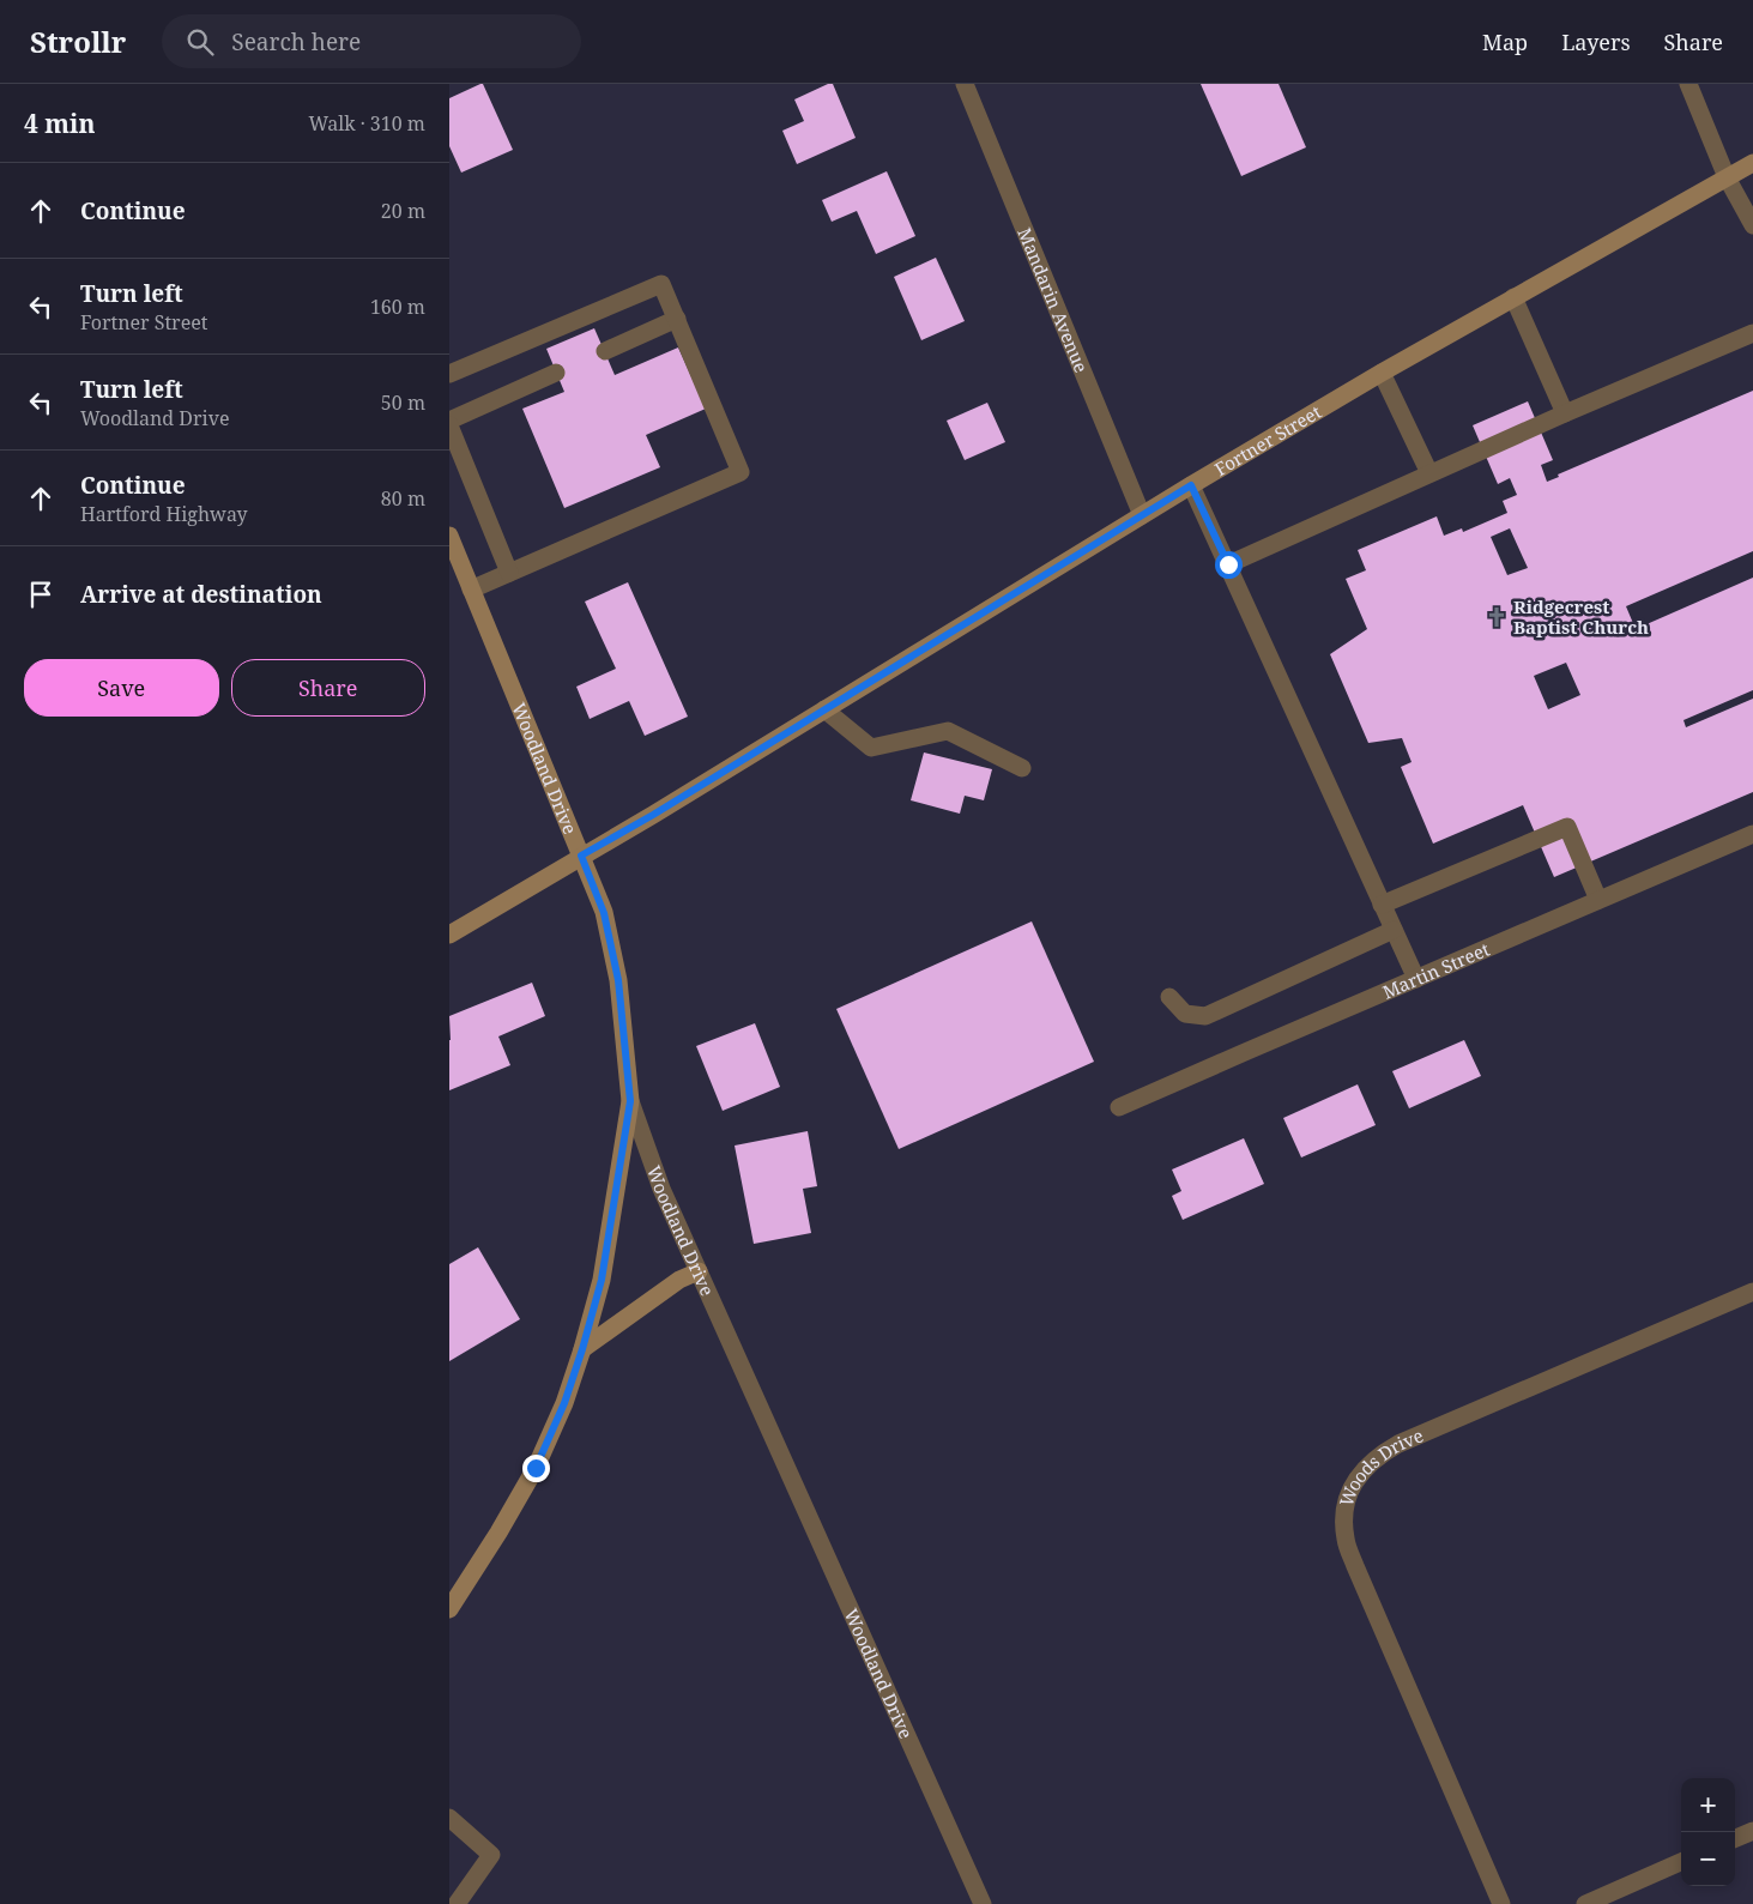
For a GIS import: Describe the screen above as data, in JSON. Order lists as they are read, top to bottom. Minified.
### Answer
{"streets":{"street":["Mandarin Avenue","Fortner Street","Woodland Drive","Martin Street","Woods Drive"]},"crossings":[["Mandarin Avenue","Fortner Street"],["Fortner Street","Woodland Drive"]],"places":{"church":["Ridgecrest Baptist Church"]},"page":{"header":"Strollr","search":"Search here","nav":["Map","Layers","Share"],"heading":["4 min","Walk · 310 m"],"list":[["Continue","20 m"],["Turn left","Fortner Street","160 m"],["Turn left","Woodland Drive","50 m"],["Continue","Hartford Highway","80 m"],"Arrive at destination"],"buttons":["Save","Share"],"map_buttons":["+","−"]}}
